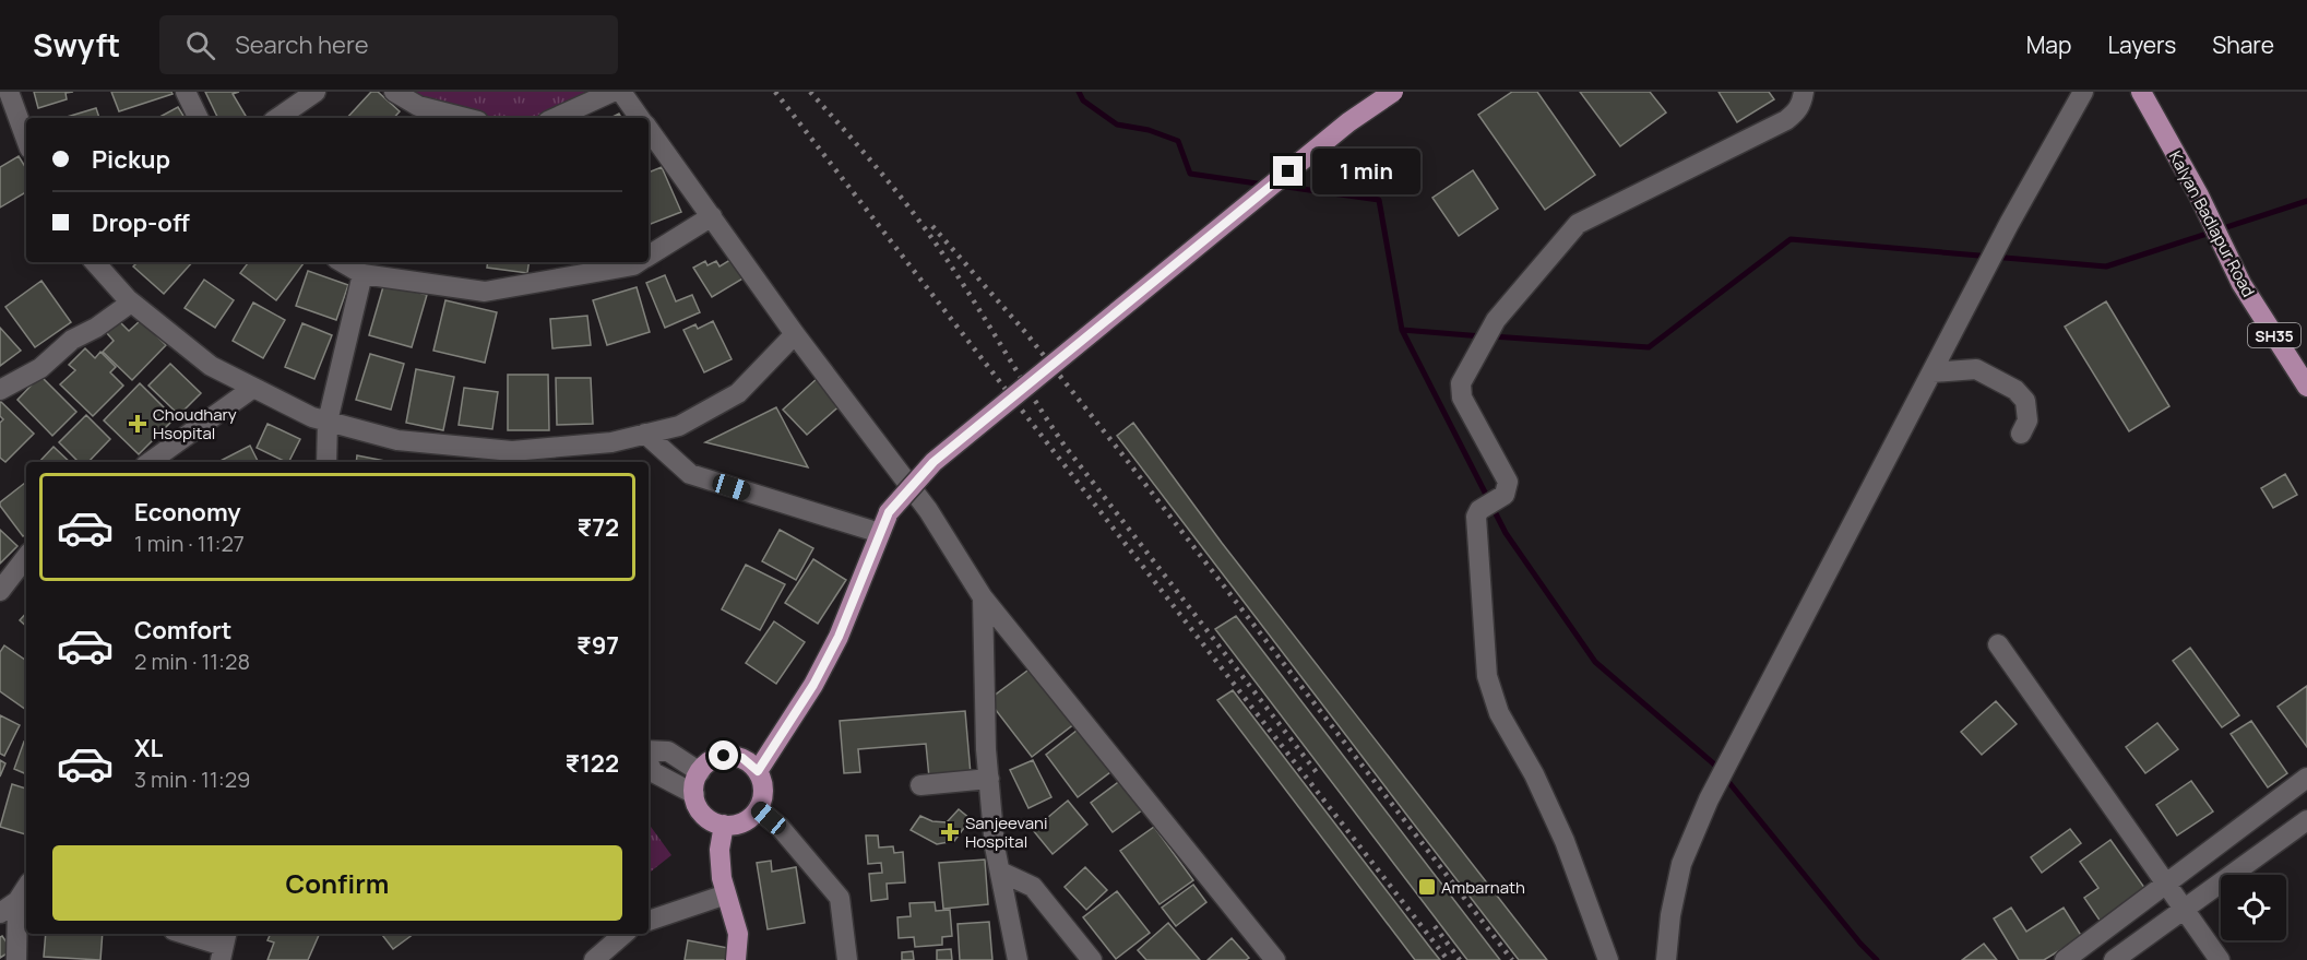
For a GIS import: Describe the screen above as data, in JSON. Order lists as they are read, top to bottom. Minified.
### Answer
{"streets":{"main road":["Kalyan Badlapur Road","SH35"]},"places":{"health":["Choudhary Hsopital","Sanjeevani Hospital"],"transit":["Ambarnath"]},"page":{"header":"Swyft","search":"Search here","nav":["Map","Layers","Share"],"banner":["Pickup","Drop-off"],"bubble":"1 min","list":[{"name":"Economy","note":"1 min · 11:27","value":"₹72"},{"name":"Comfort","note":"2 min · 11:28","value":"₹97"},{"name":"XL","note":"3 min · 11:29","value":"₹122"}],"buttons":"Confirm"}}
